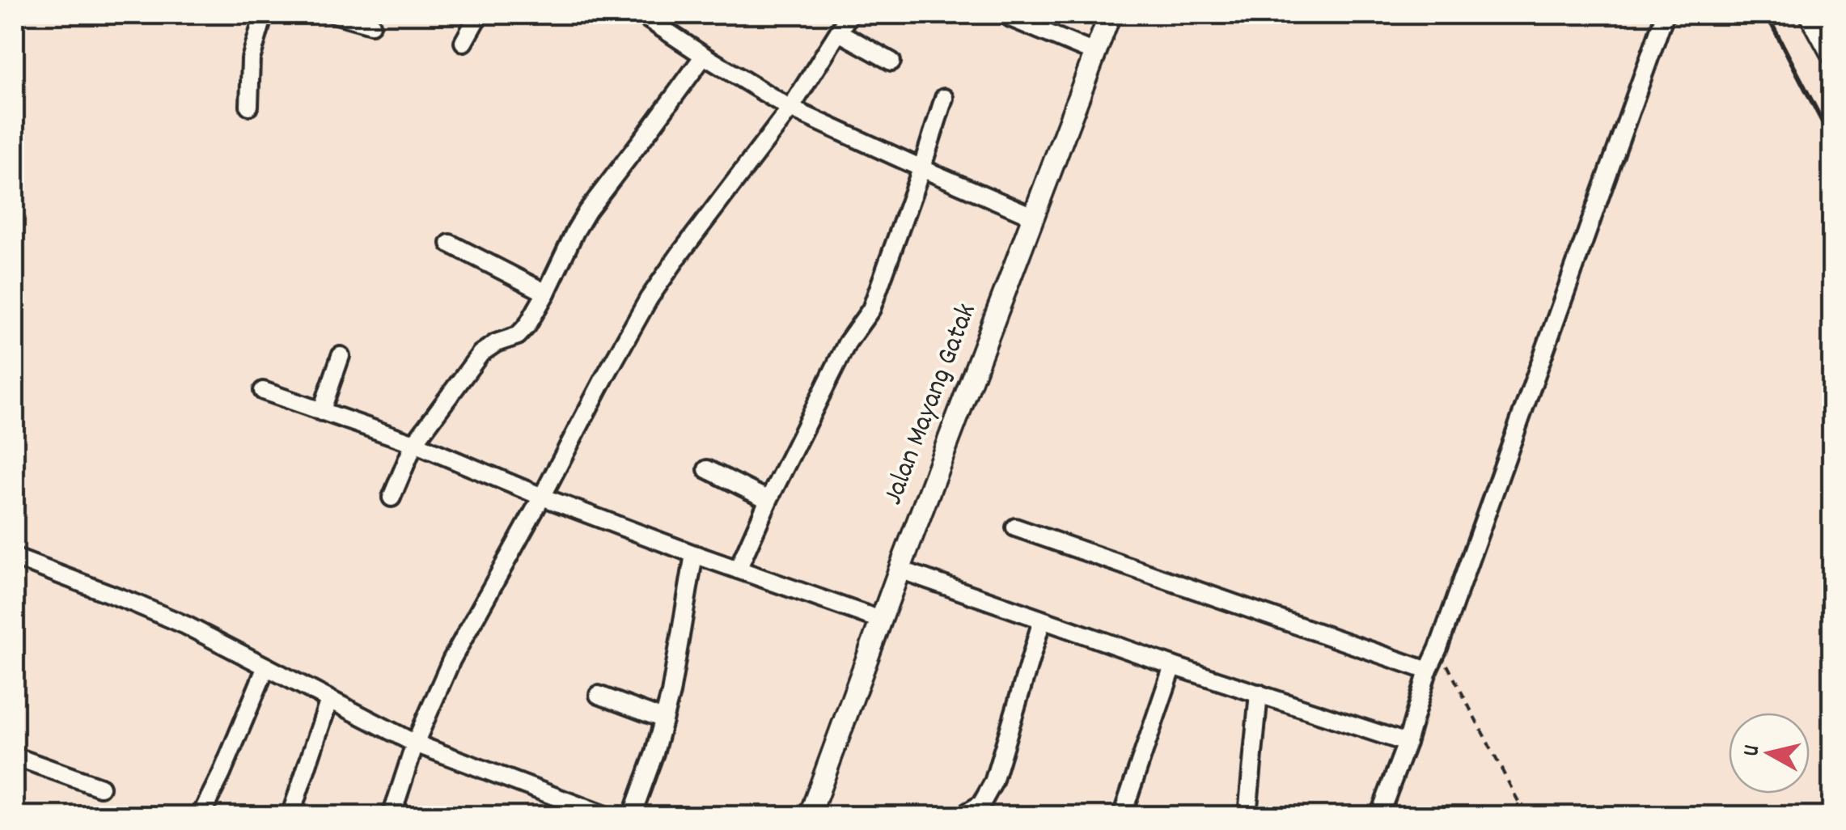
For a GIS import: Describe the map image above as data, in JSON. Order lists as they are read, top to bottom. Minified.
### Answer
{"streets":{"street":["Jalan Mayang Gatak"]},"north":"left"}
